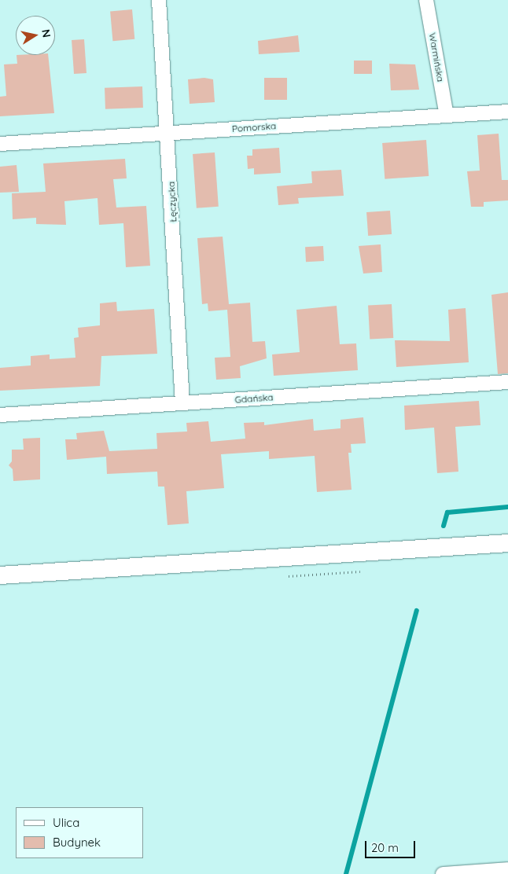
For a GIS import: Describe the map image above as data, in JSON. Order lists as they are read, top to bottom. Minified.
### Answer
{"streets":{"street":["Warmińska","Pomorska","Łęczycka","Gdańska"]},"crossings":[["Warmińska","Pomorska"],["Pomorska","Łęczycka"],["Łęczycka","Gdańska"]],"legend":["Ulica","Budynek"],"scale_bar":"20 m","north":"right"}
